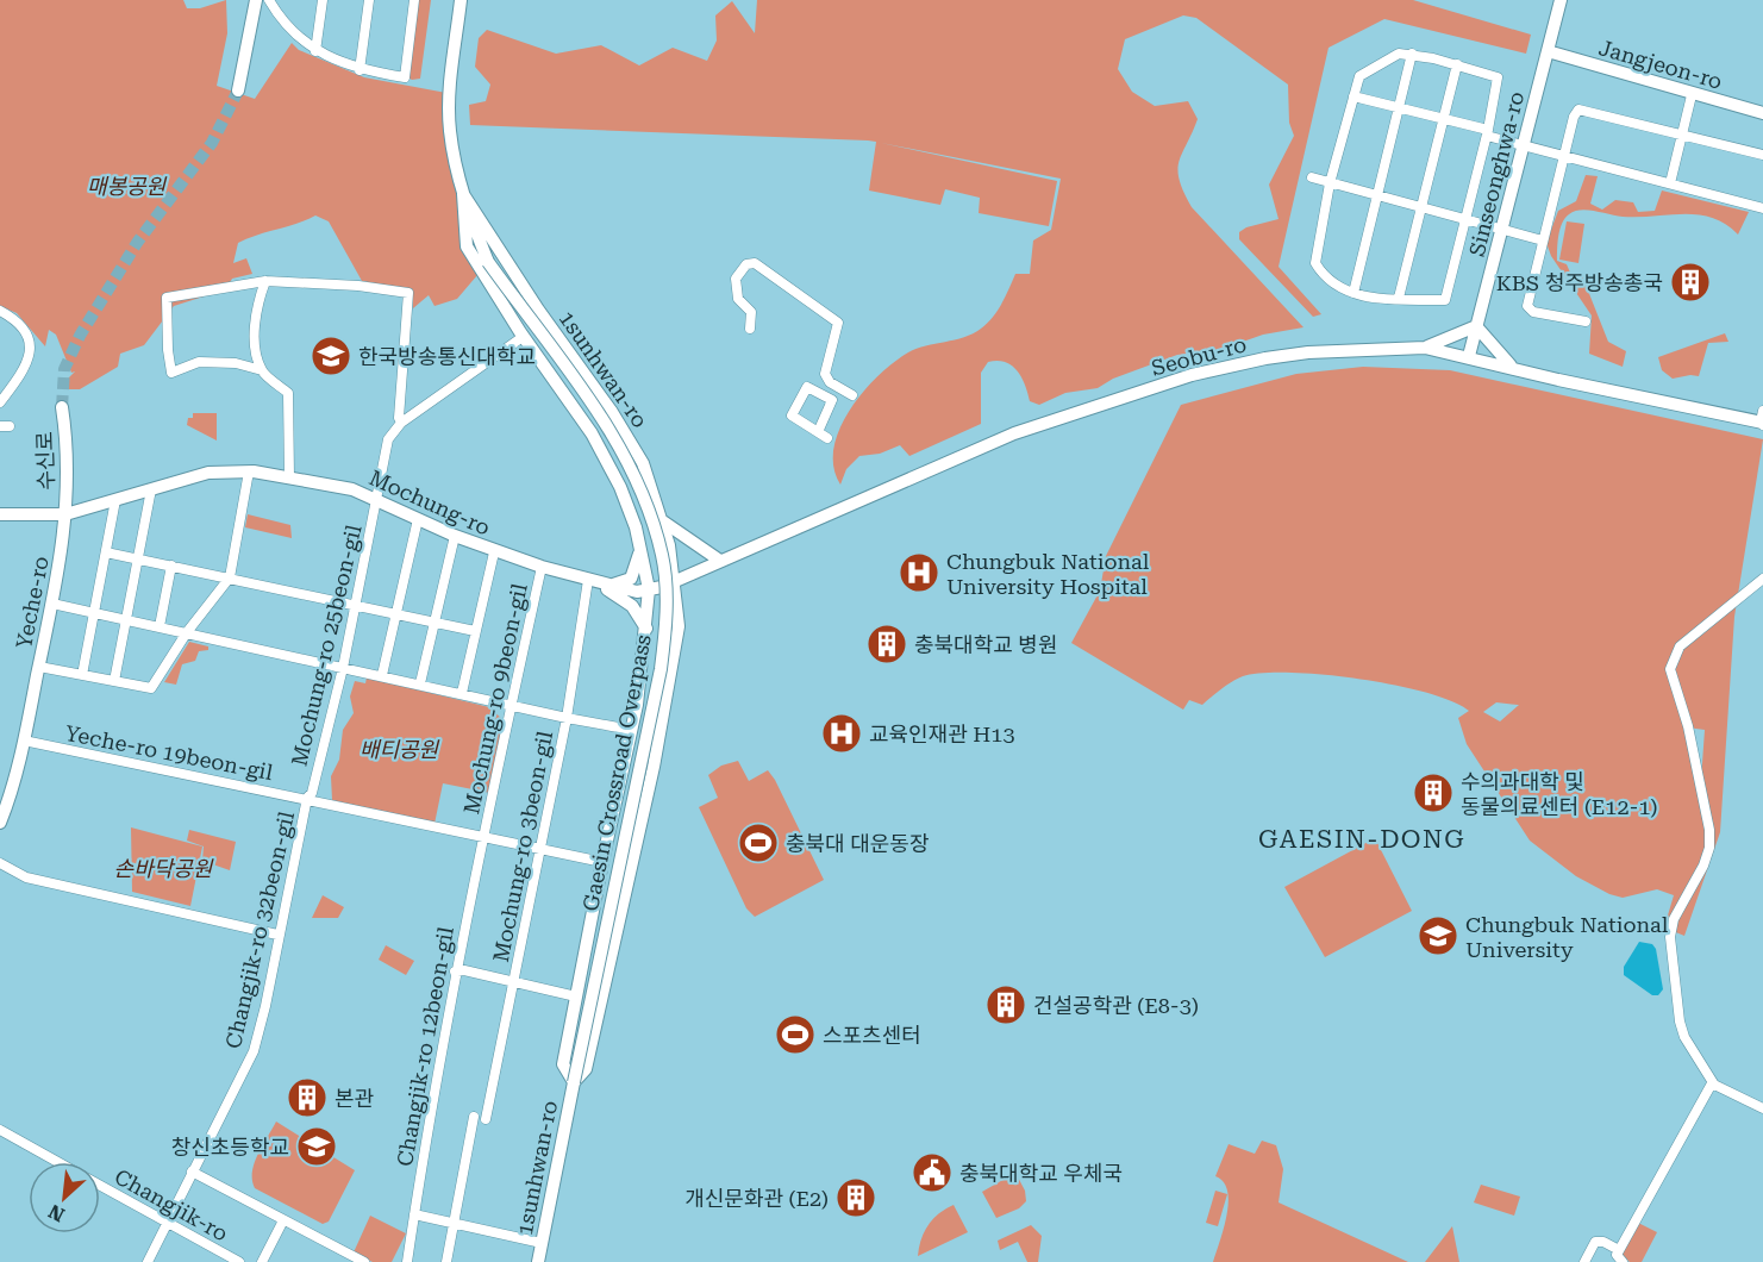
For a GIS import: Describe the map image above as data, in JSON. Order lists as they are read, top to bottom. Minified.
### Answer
{"streets":{"main road":["Jangjeon-ro","Sinseonghwa-ro","Seobu-ro","1sunhwan-ro","수신로","Mochung-ro","Yeche-ro","Gaesin Crossroad Overpass"],"street":["Mochung-ro 25beon-gil","Mochung-ro 9beon-gil","Yeche-ro 19beon-gil","Mochung-ro 3beon-gil","Changjik-ro 32beon-gil","Changjik-ro 12beon-gil","Changjik-ro"]},"crossings":[["Jangjeon-ro","Sinseonghwa-ro"],["Sinseonghwa-ro","Seobu-ro"],["Seobu-ro","1sunhwan-ro"],["Seobu-ro","Mochung-ro"],["1sunhwan-ro","Mochung-ro"],["1sunhwan-ro","Gaesin Crossroad Overpass"],["수신로","Mochung-ro"],["수신로","Yeche-ro"],["Mochung-ro","Yeche-ro"],["Mochung-ro","Mochung-ro 25beon-gil"],["Mochung-ro","Mochung-ro 9beon-gil"],["Mochung-ro","Mochung-ro 3beon-gil"],["Yeche-ro","Yeche-ro 19beon-gil"],["Mochung-ro 25beon-gil","Yeche-ro 19beon-gil"],["Mochung-ro 25beon-gil","Changjik-ro 32beon-gil"],["Mochung-ro 9beon-gil","Yeche-ro 19beon-gil"],["Mochung-ro 9beon-gil","Changjik-ro 12beon-gil"],["Yeche-ro 19beon-gil","Mochung-ro 3beon-gil"],["Yeche-ro 19beon-gil","Changjik-ro 32beon-gil"],["Yeche-ro 19beon-gil","Changjik-ro 12beon-gil"],["Changjik-ro 32beon-gil","Changjik-ro"]],"districts":["GAESIN-DONG"],"parks":["매봉공원","배티공원","손바닥공원"],"places":{"building":["KBS 청주방송총국","충북대학교 병원","수의과대학 및 동물의료센터 (E12-1)","건설공학관 (E8-3)","본관","개신문화관 (E2)"],"school or university":["한국방송통신대학교","Chungbuk National University","창신초등학교"],"hospital":["Chungbuk National University Hospital","교육인재관 H13"],"sports":["충북대 대운동장","스포츠센터"],"public building":["충북대학교 우체국"]},"north":"bottom left"}
